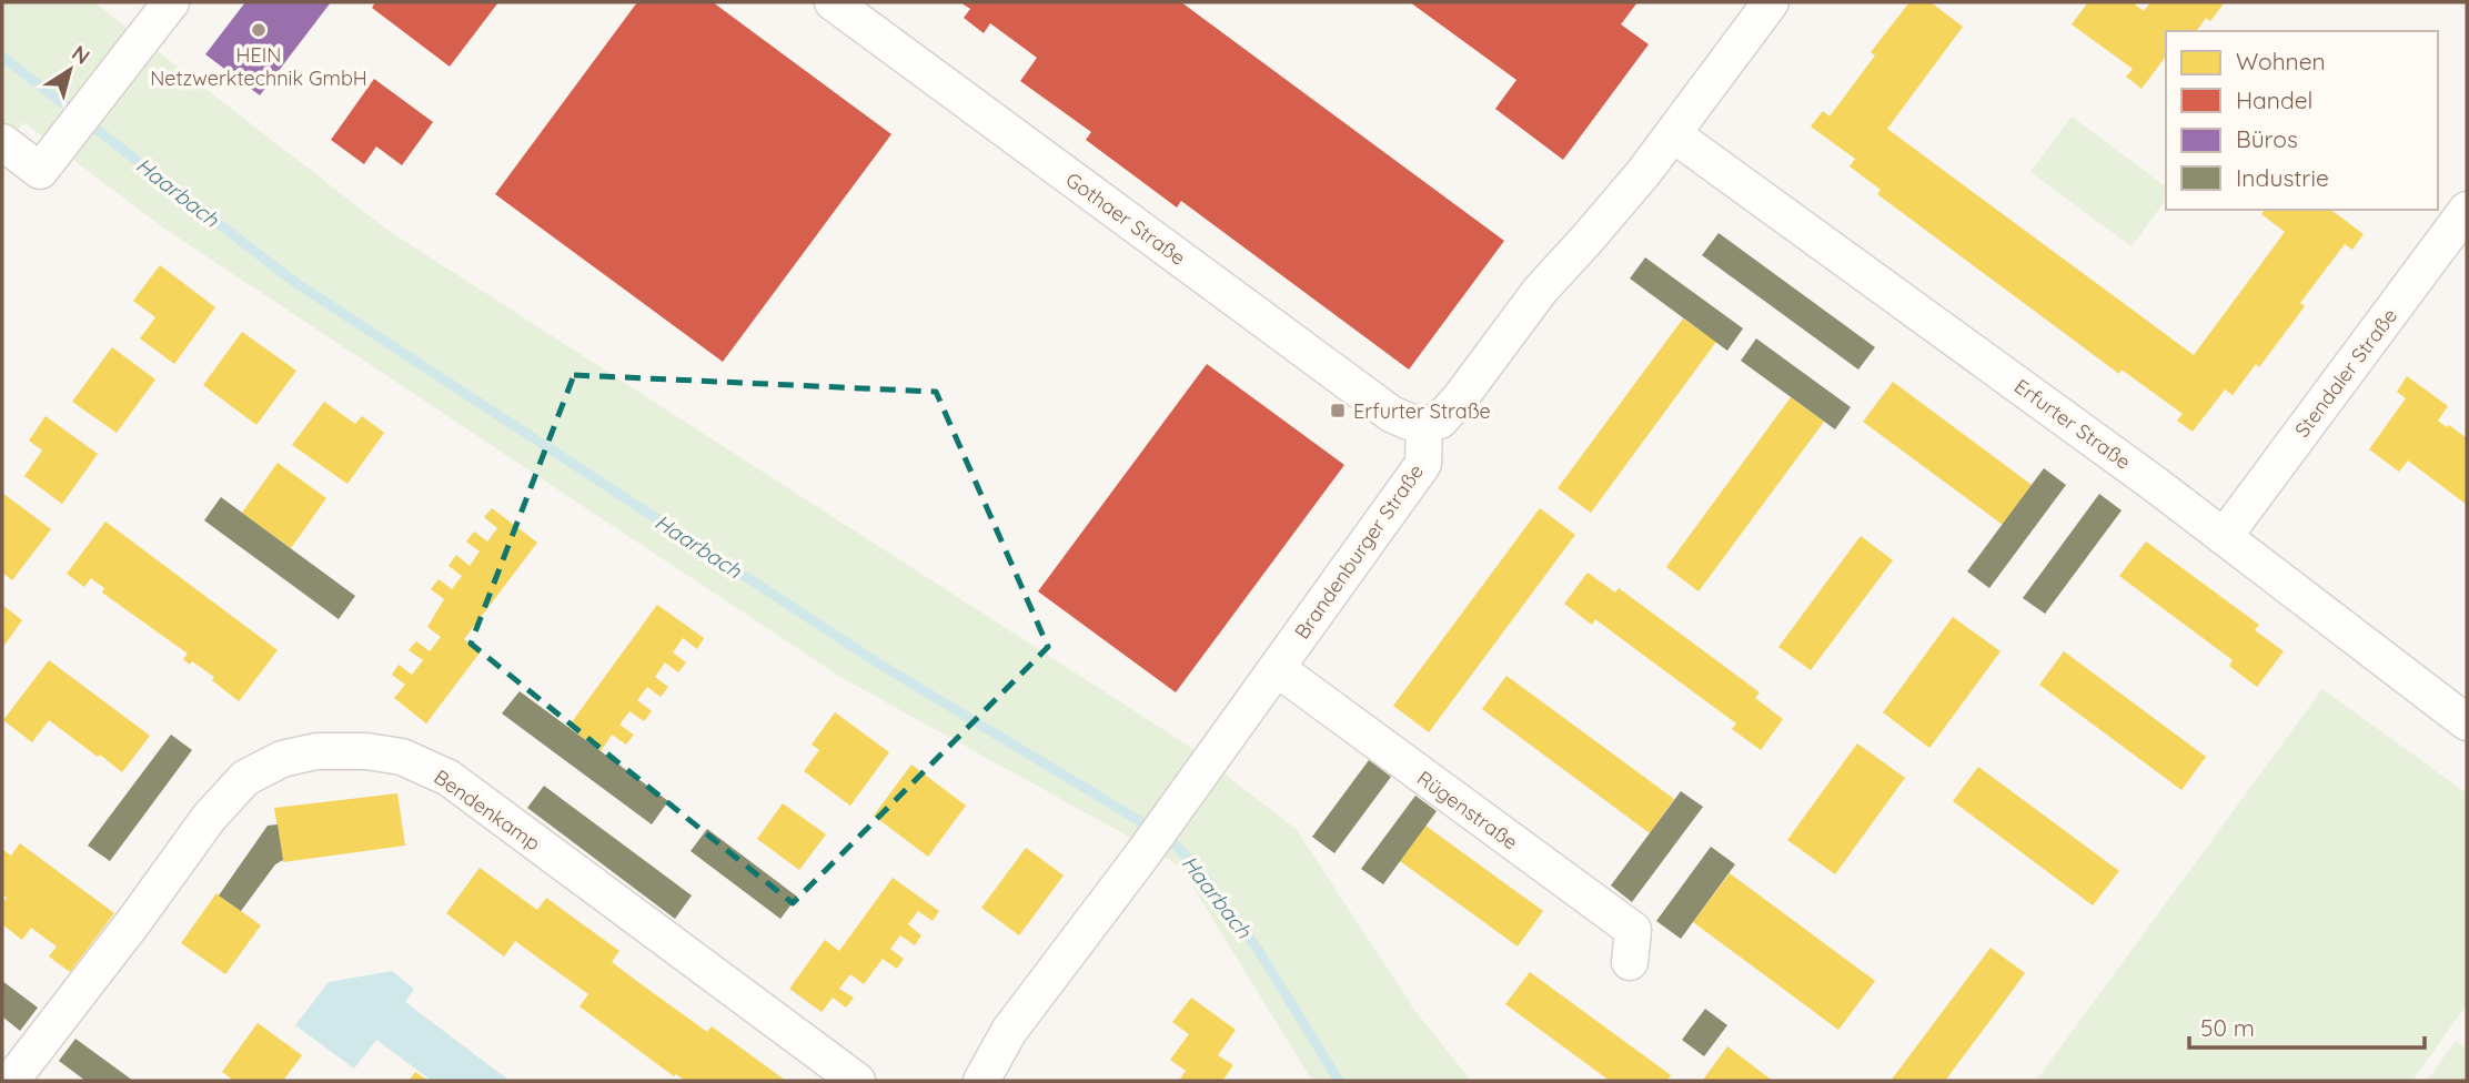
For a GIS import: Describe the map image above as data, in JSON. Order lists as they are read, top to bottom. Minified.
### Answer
{"streets":{"street":["Gothaer Straße","Stendaler Straße","Erfurter Straße","Brandenburger Straße","Bendenkamp","Rügenstraße"]},"crossings":[["Gothaer Straße","Brandenburger Straße"],["Stendaler Straße","Erfurter Straße"],["Brandenburger Straße","Rügenstraße"]],"water":["Haarbach"],"places":{"other":["HEIN Netzwerktechnik GmbH"],"transit":["Erfurter Straße"]},"legend":["Wohnen","Handel","Büros","Industrie"],"scale_bar":"50 m","north":"top right"}
